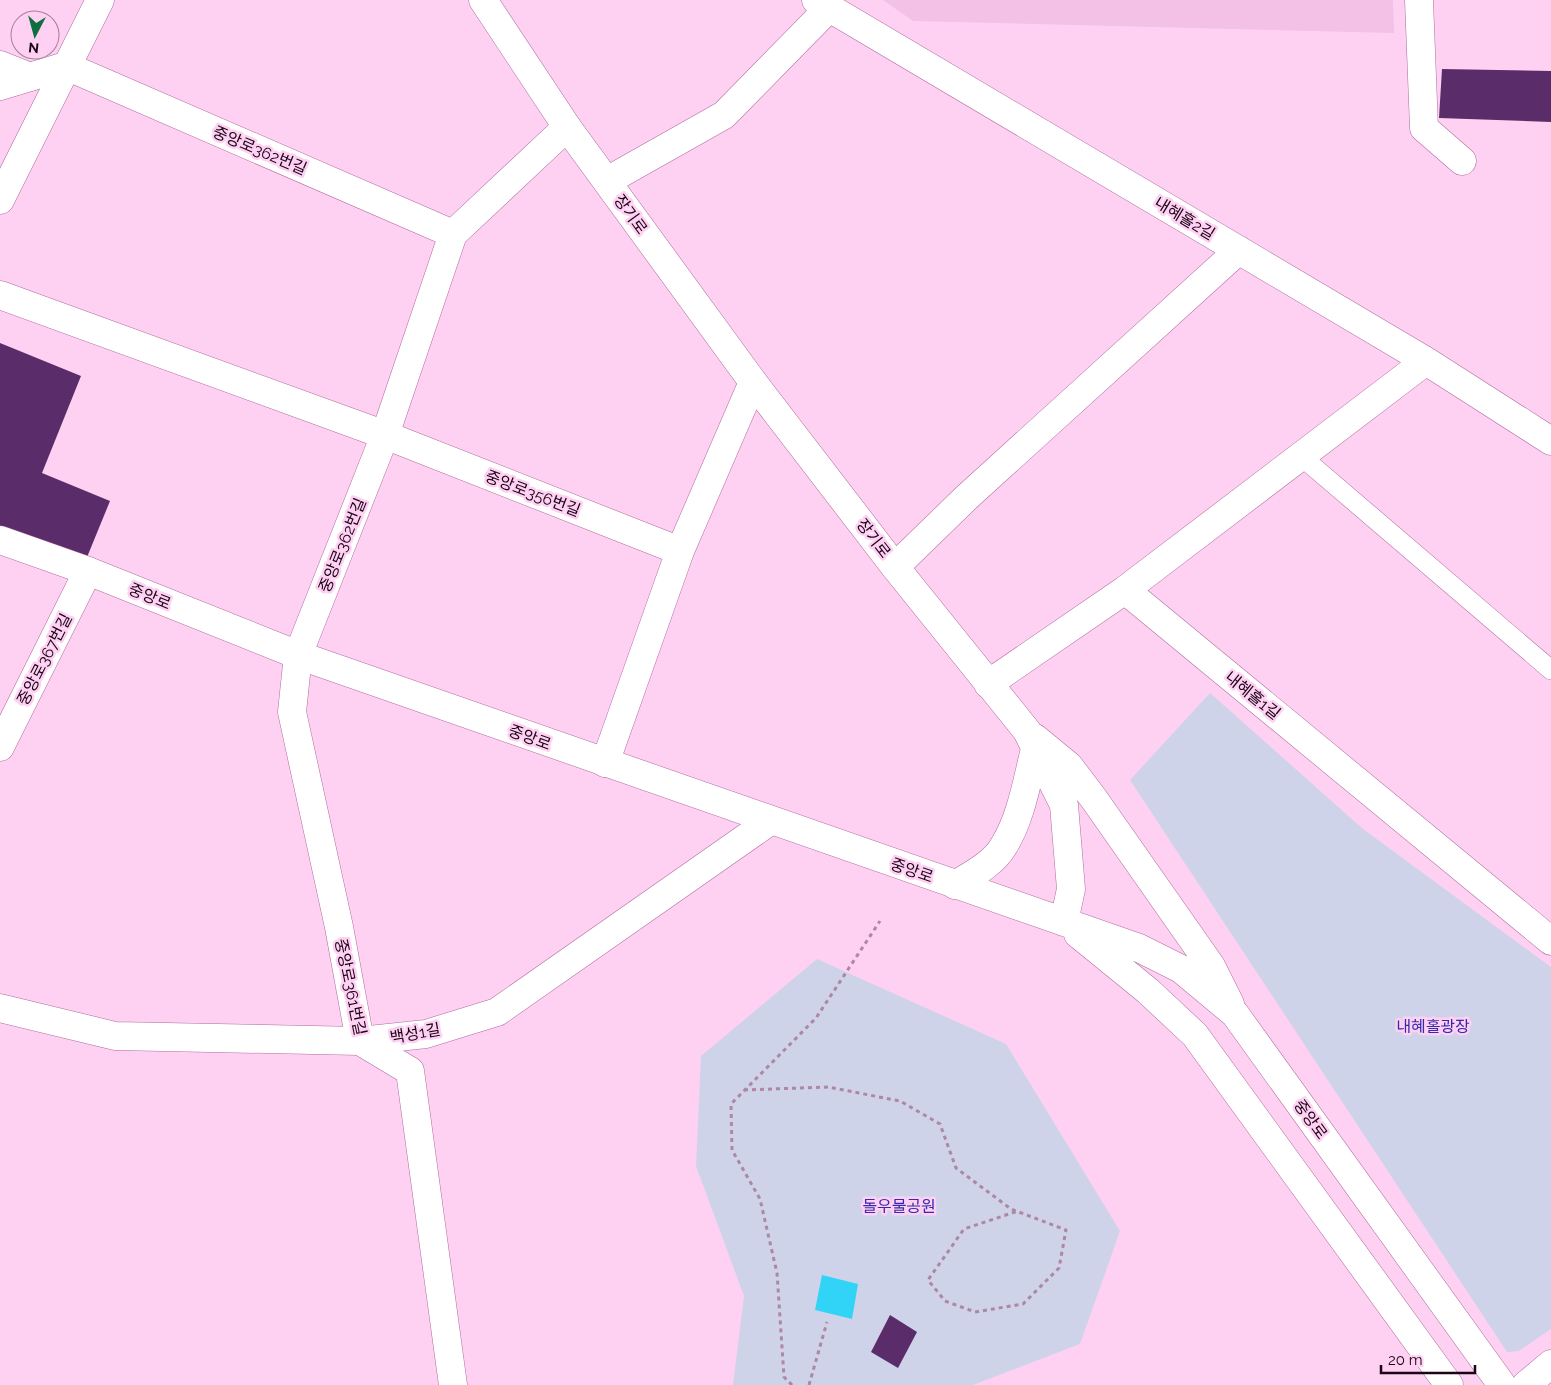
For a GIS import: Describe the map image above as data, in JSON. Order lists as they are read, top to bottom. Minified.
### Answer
{"streets":{"street":["중앙로362번길","장기로","내혜홀2길","중앙로356번길","중앙로","중앙로367번길","내혜홀1길","중앙로361번길","백성1길"]},"crossings":[["중앙로362번길","장기로"],["중앙로362번길","중앙로356번길"],["중앙로362번길","중앙로"],["중앙로362번길","중앙로361번길"],["장기로","내혜홀2길"],["장기로","중앙로"],["중앙로","중앙로367번길"],["중앙로","중앙로361번길"],["중앙로","백성1길"],["중앙로361번길","백성1길"]],"parks":["내혜홀광장","돌우물공원"],"scale_bar":"20 m","north":"bottom"}
